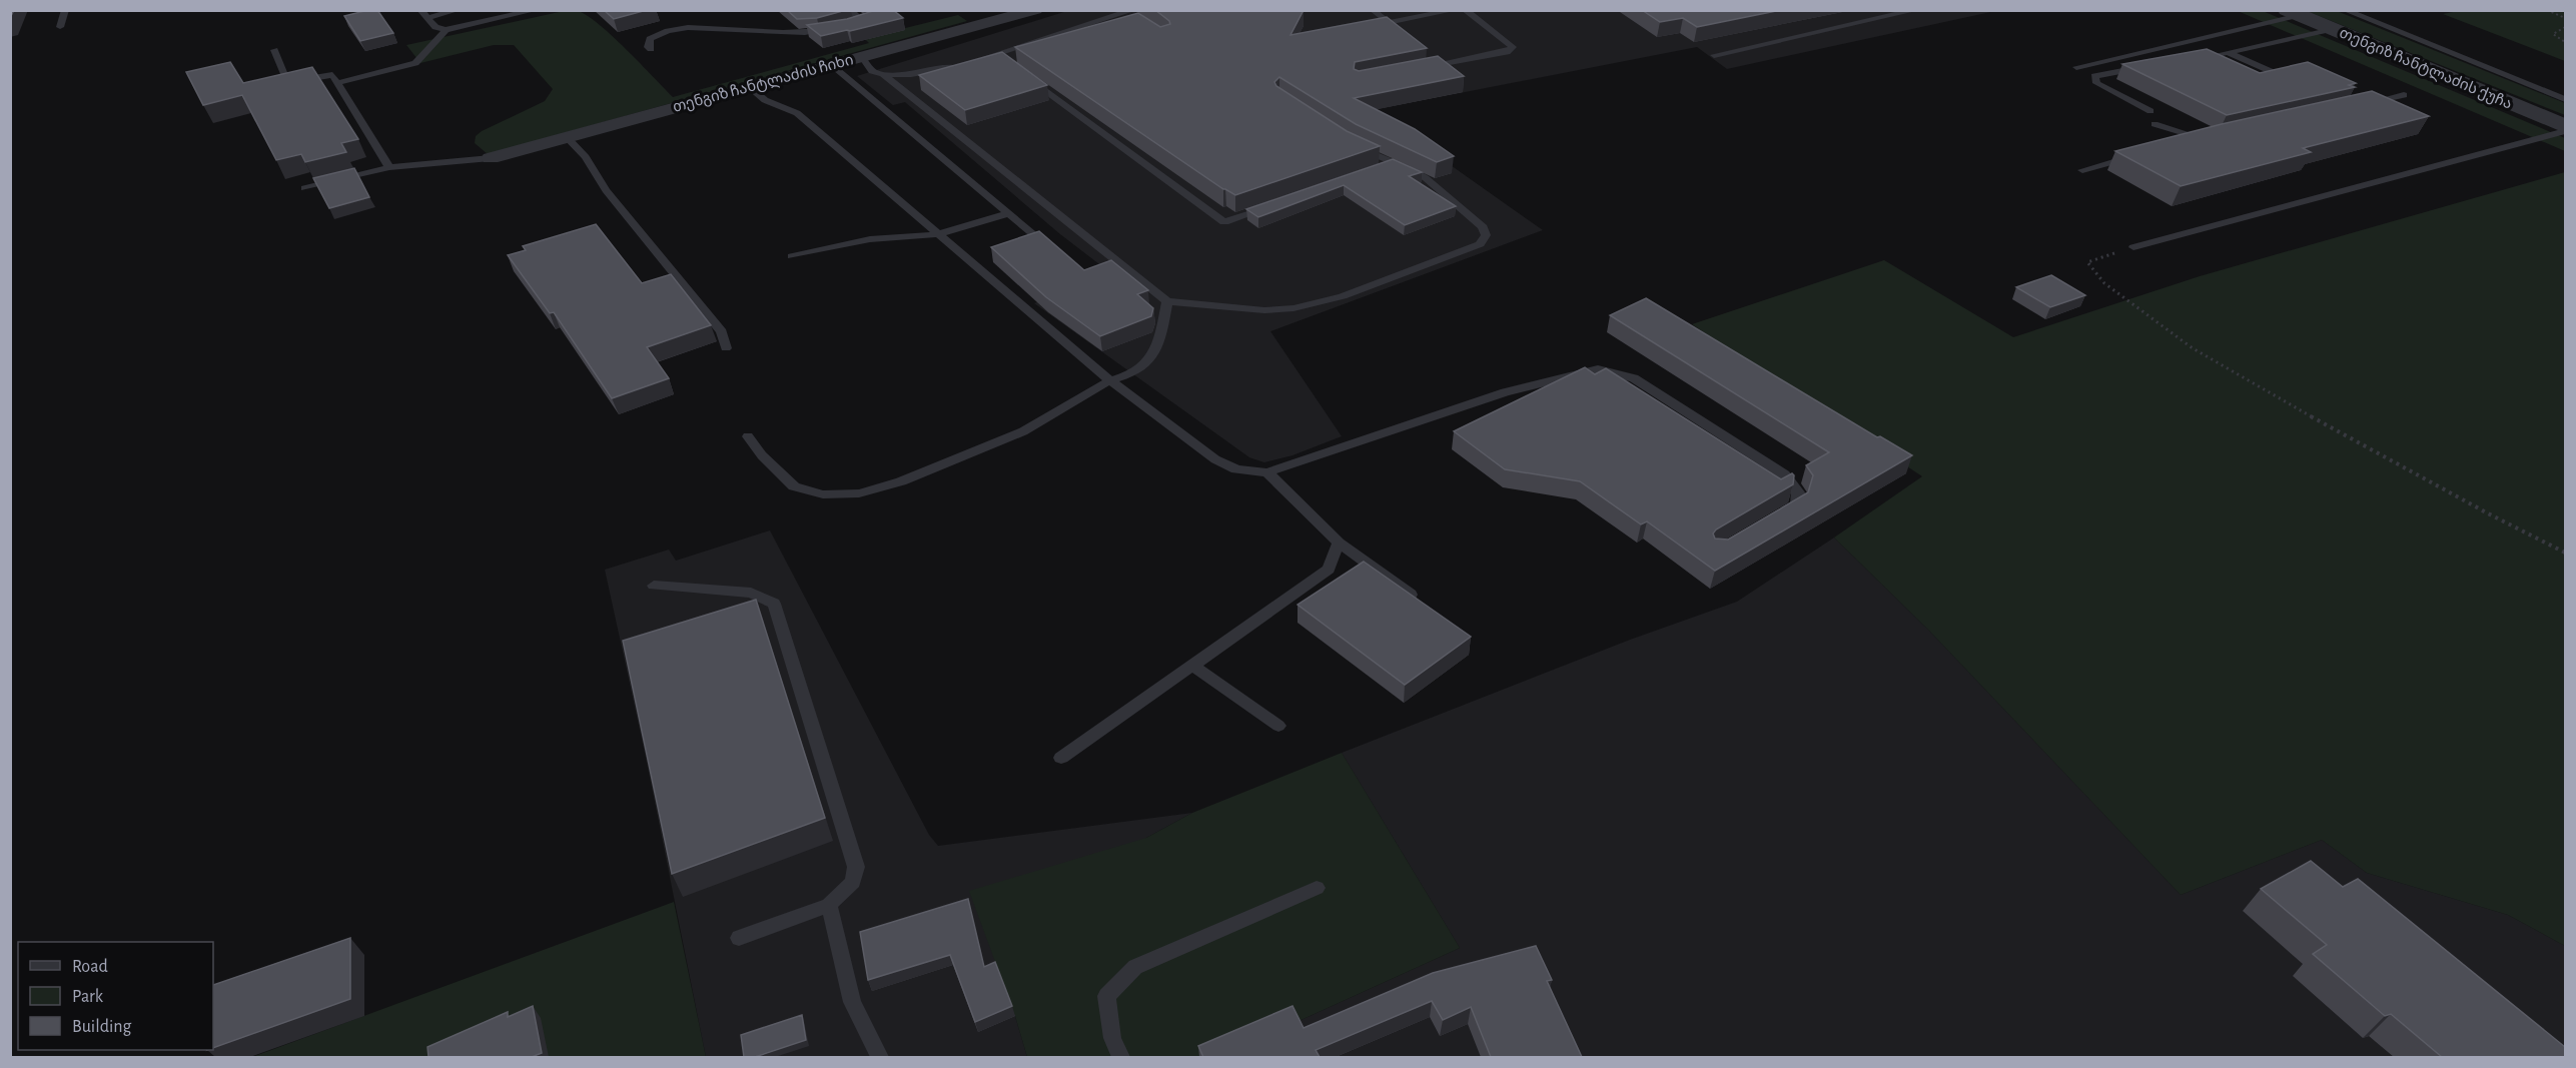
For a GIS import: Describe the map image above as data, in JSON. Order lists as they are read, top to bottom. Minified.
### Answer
{"streets":{"street":["თენგიზ ჩანტლაძის ქუჩა","თენგიზ ჩანტლაძის ჩიხი"]},"legend":["Road","Park","Building"]}
